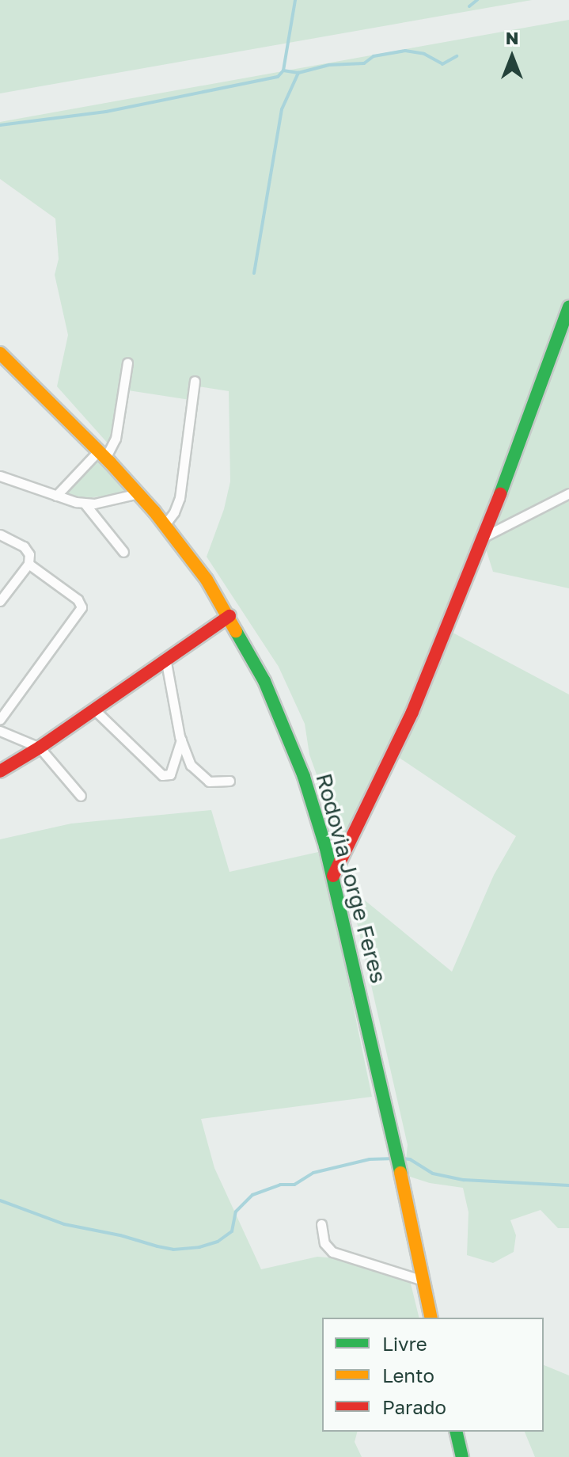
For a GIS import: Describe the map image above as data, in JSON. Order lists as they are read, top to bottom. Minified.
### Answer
{"streets":{"main road":["Rodovia Jorge Feres"]},"legend":["Livre","Lento","Parado"],"north":"top"}
